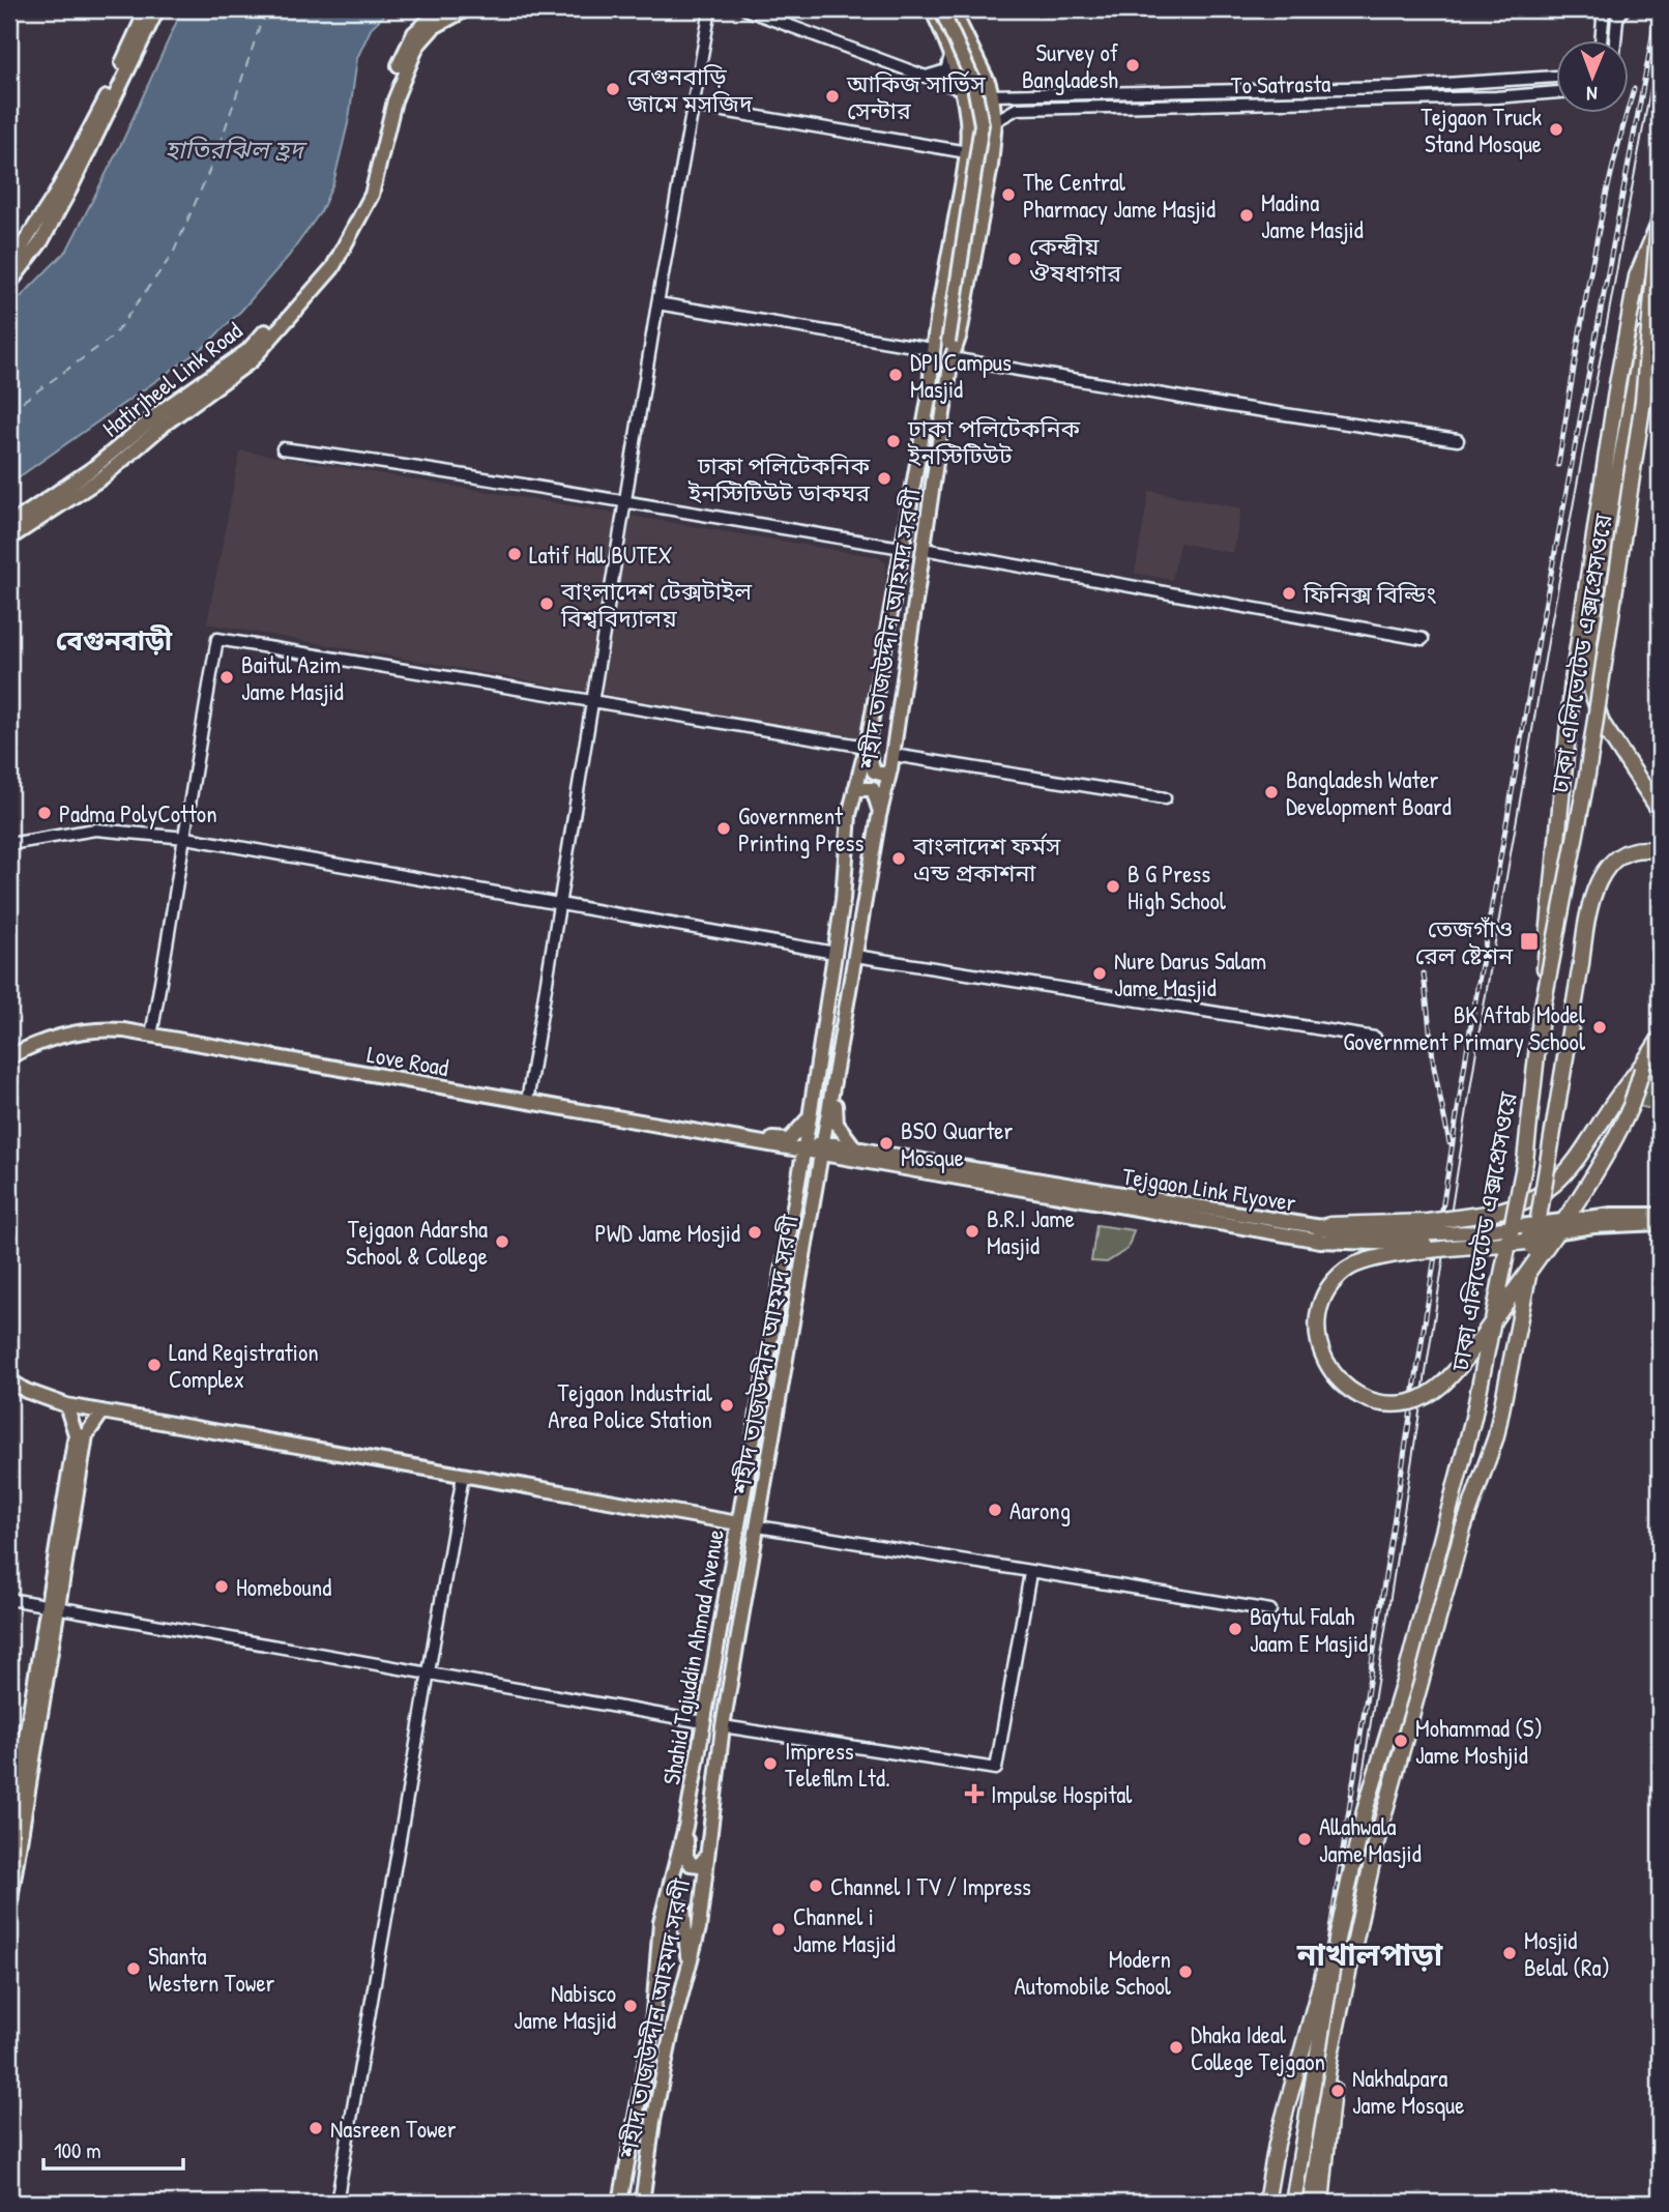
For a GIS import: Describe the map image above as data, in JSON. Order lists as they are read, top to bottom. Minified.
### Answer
{"streets":{"highway":["ঢাকা এলিভেটেড এক্সপ্রেসওয়ে"],"main road":["Hatirjheel Link Road","শহীদ তাজউদ্দীন আহমদ সরণী","Love Road","Tejgaon Link Flyover","Shahid Tajuddin Ahmad Avenue"],"street":["To Satrasta"]},"crossings":[["To Satrasta","শহীদ তাজউদ্দীন আহমদ সরণী"],["শহীদ তাজউদ্দীন আহমদ সরণী","Tejgaon Link Flyover"],["শহীদ তাজউদ্দীন আহমদ সরণী","Shahid Tajuddin Ahmad Avenue"],["Love Road","Shahid Tajuddin Ahmad Avenue"]],"districts":["বেগুনবাড়ী","নাখালপাড়া"],"water":["হাতিরঝিল হ্রদ"],"places":{"other":["Survey of Bangladesh","বেগুনবাড়ি জামে মসজিদ","আকিজ সার্ভিস সেন্টার","Tejgaon Truck Stand Mosque","The Central Pharmacy Jame Masjid","Madina Jame Masjid","কেন্দ্রীয় ঔষধাগার","DPI Campus Masjid","ঢাকা পলিটেকনিক ইনস্টিটিউট","ঢাকা পলিটেকনিক ইনস্টিটিউট ডাকঘর","Latif Hall BUTEX","ফিনিক্স বিল্ডিং","বাংলাদেশ টেক্সটাইল বিশ্ববিদ্যালয়","Baitul Azim Jame Masjid","Bangladesh Water Development Board","Padma PolyCotton","Government Printing Press","বাংলাদেশ ফর্মস এন্ড প্রকাশনা","B G Press High School","Nure Darus Salam Jame Masjid","BK Aftab Model Government Primary School","BSO Quarter Mosque","B.R.I Jame Masjid","PWD Jame Mosjid","Tejgaon Adarsha School & College","Land Registration Complex","Tejgaon Industrial Area Police Station","Aarong","Homebound","Baytul Falah Jaam E Masjid","Mohammad (S) Jame Moshjid","Impress Telefilm Ltd.","Allahwala Jame Masjid","Channel I TV / Impress","Channel i Jame Masjid","Mosjid Belal (Ra)","Shanta Western Tower","Modern Automobile School","Nabisco Jame Masjid","Dhaka Ideal College Tejgaon","Nakhalpara Jame Mosque","Nasreen Tower"],"transit":["তেজগাঁও রেল ষ্টেশন"],"health":["Impulse Hospital"]},"scale_bar":"100 m","north":"bottom"}
